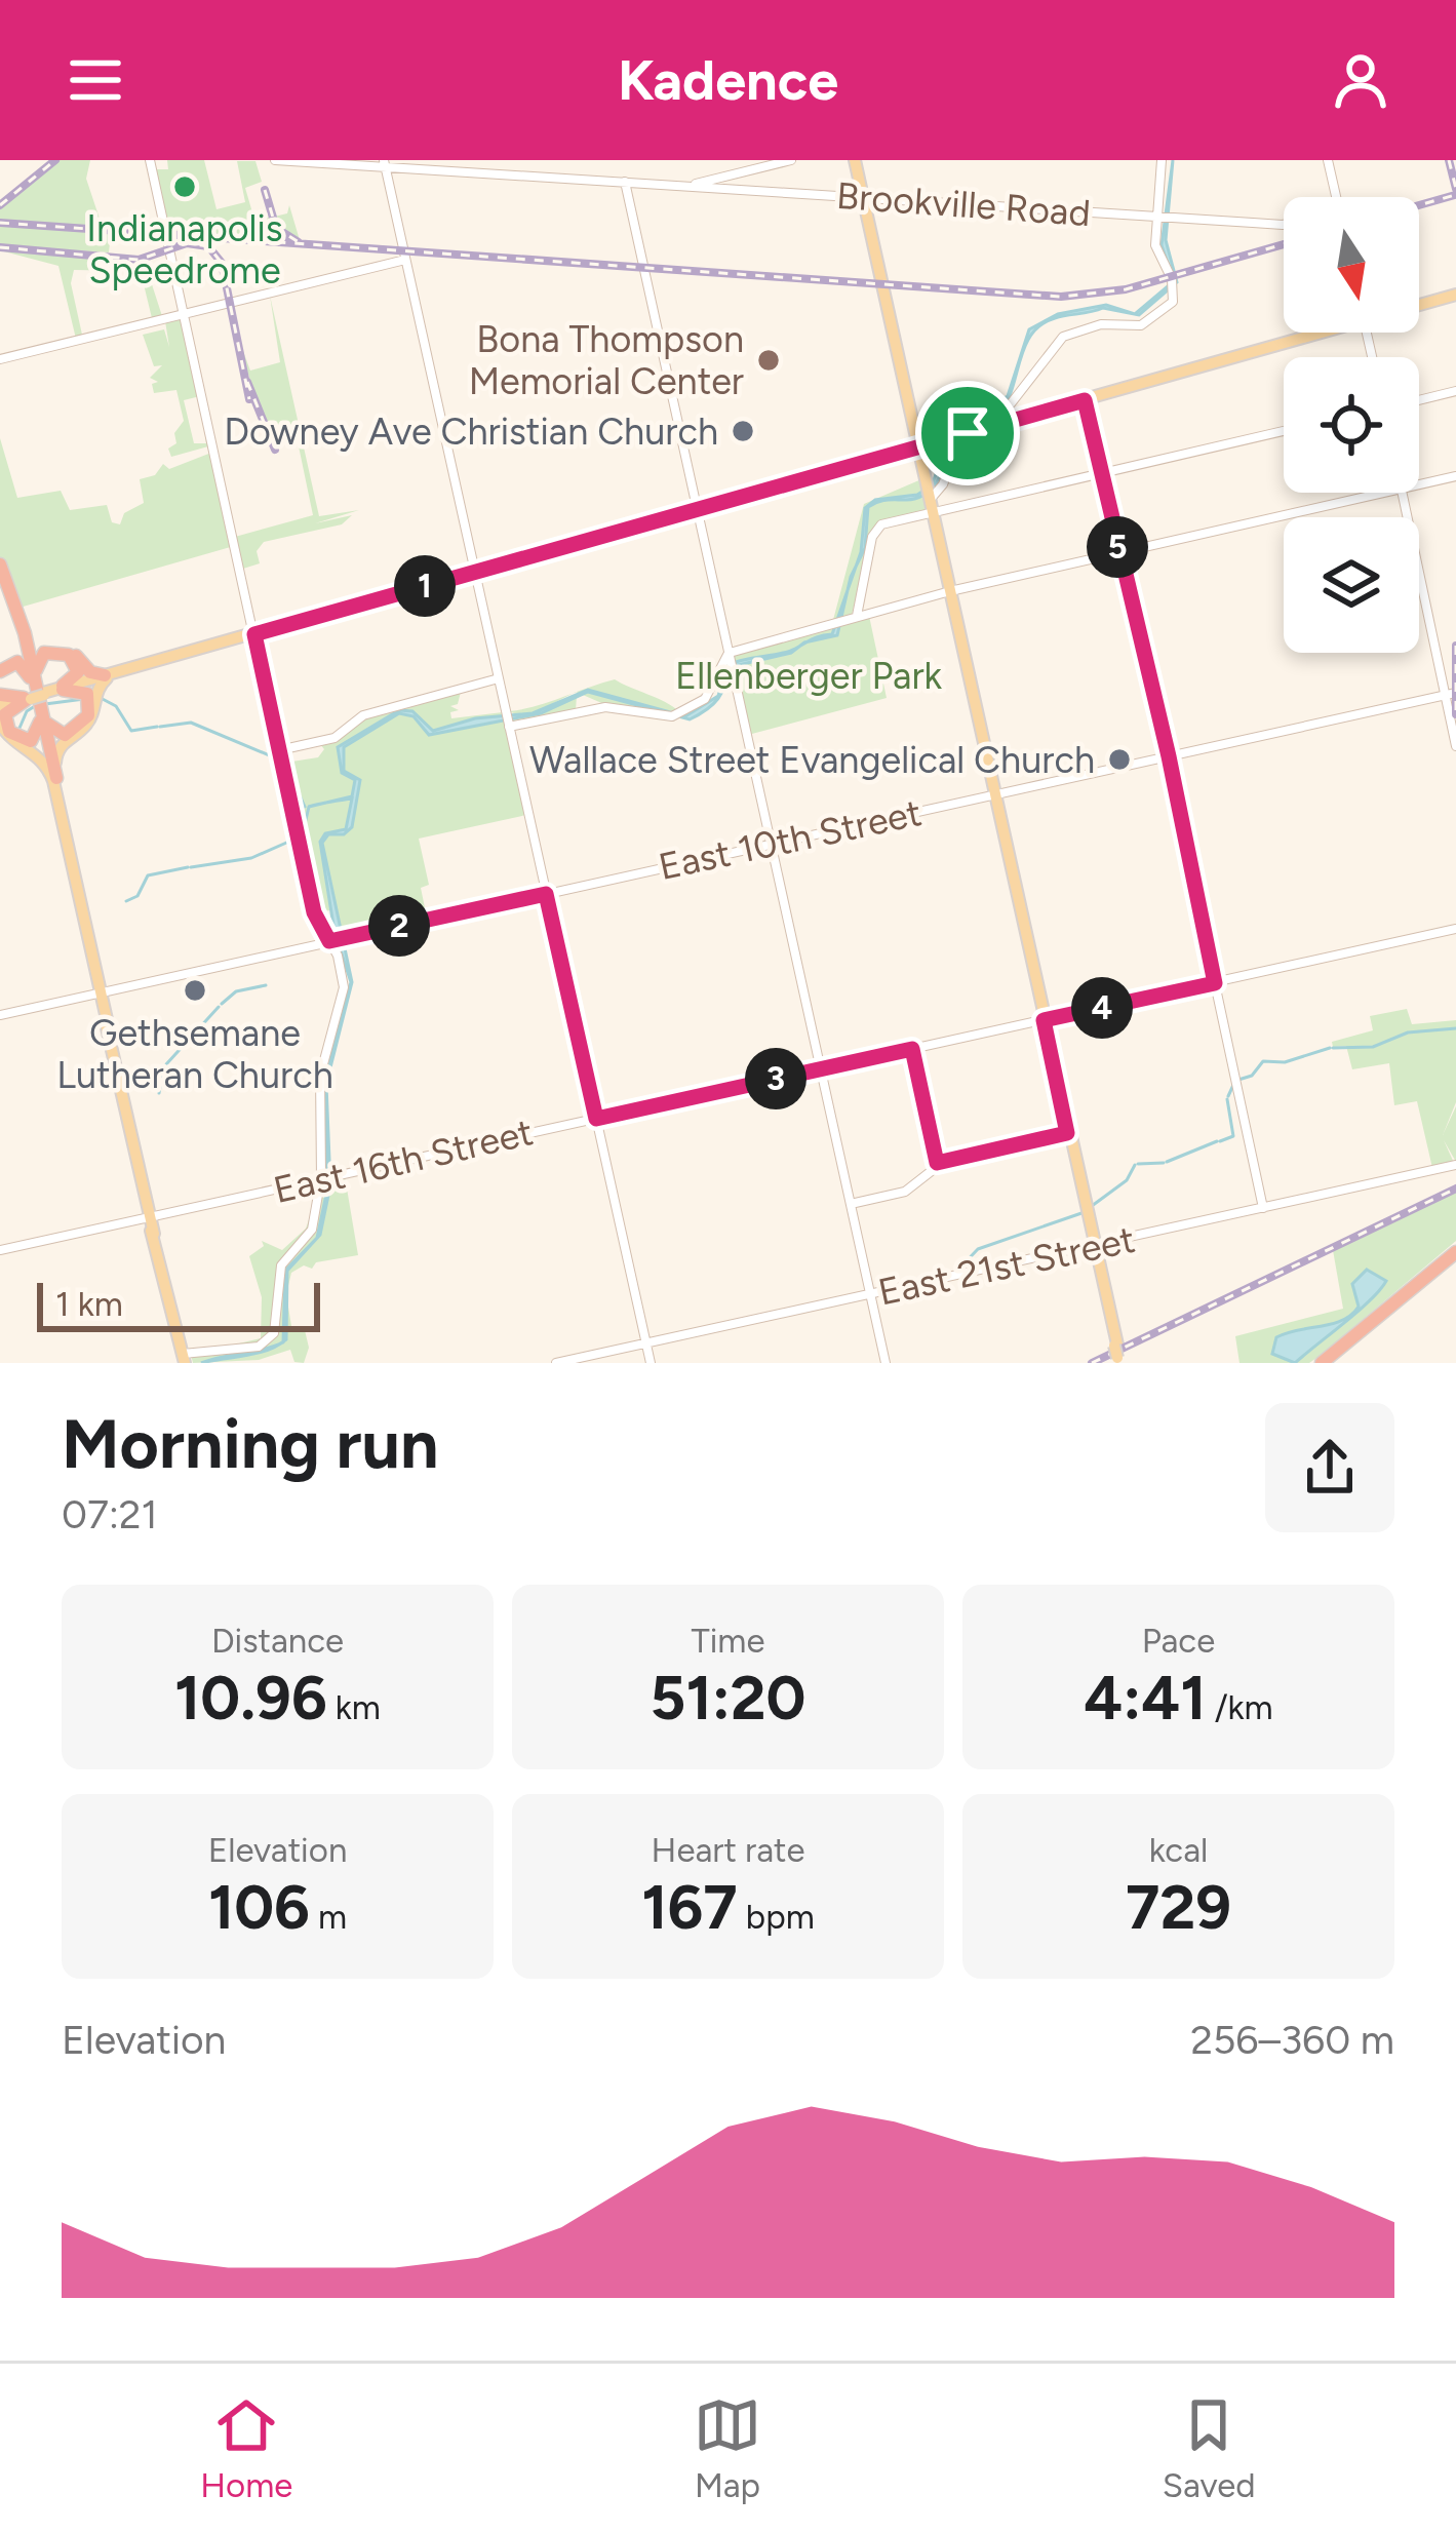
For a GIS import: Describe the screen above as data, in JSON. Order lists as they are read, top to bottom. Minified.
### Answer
{"streets":{"main road":["Brookville Road","East 10th Street","East 16th Street","East 21st Street"]},"parks":["Ellenberger Park"],"places":["Indianapolis Speedrome","Bona Thompson Memorial Center","Downey Ave Christian Church","Wallace Street Evangelical Church","Gethsemane Lutheran Church"],"scale_bar":"1 km","north":"bottom","page":{"header":"Kadence","pins":["5","1","2","4","3"],"scale":"1 km","heading":["Morning run","07:21"],"stats":[["Distance","10.96 km"],["Time","51:20"],["Pace","4:41 /km"],["Elevation","106 m"],["Heart rate","167 bpm"],["kcal","729"]],"chart":["Elevation","256–360 m"],"tabs":["Home","Map","Saved"]}}
